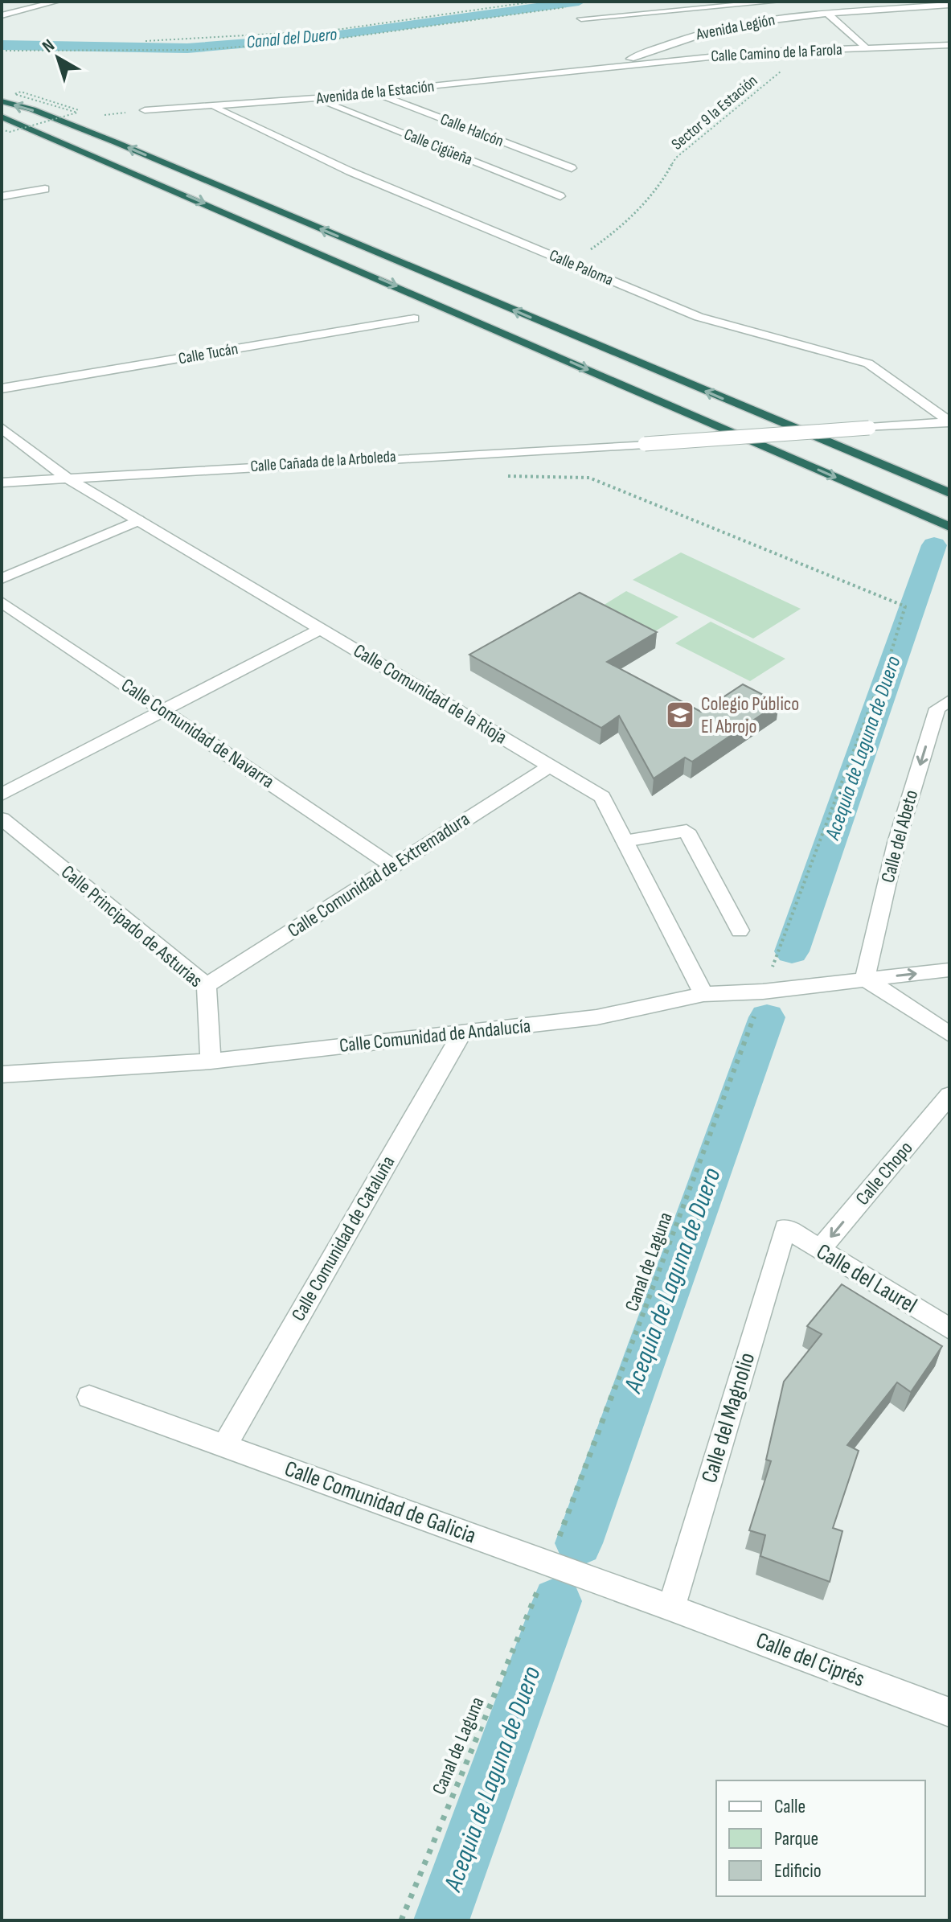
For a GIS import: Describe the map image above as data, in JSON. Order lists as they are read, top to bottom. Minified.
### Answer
{"streets":{"street":["Avenida Legión","Calle Camino de la Farola","Avenida de la Estación","Calle Halcón","Calle Cigüeña","Calle Paloma","Calle Tucán","Calle Cañada de la Arboleda","Calle Comunidad de la Rioja","Calle Comunidad de Navarra","Calle del Abeto","Calle Comunidad de Extremadura","Calle Principado de Asturias","Calle Comunidad de Andalucía","Calle Chopo","Calle Comunidad de Cataluña","Calle del Laurel","Calle del Magnolio","Calle Comunidad de Galicia","Calle del Ciprés"],"path":["Sector 9 la Estación","Canal de Laguna"]},"crossings":[["Avenida Legión","Calle Camino de la Farola"],["Avenida Legión","Avenida de la Estación"],["Calle Camino de la Farola","Avenida de la Estación"],["Calle Camino de la Farola","Sector 9 la Estación"],["Avenida de la Estación","Calle Halcón"],["Avenida de la Estación","Calle Cigüeña"],["Avenida de la Estación","Calle Paloma"],["Sector 9 la Estación","Calle Paloma"],["Calle Paloma","Calle Cañada de la Arboleda"],["Calle Cañada de la Arboleda","Calle Comunidad de la Rioja"],["Calle Comunidad de la Rioja","Calle Comunidad de Extremadura"],["Calle Comunidad de la Rioja","Calle Comunidad de Andalucía"],["Calle Comunidad de Navarra","Calle Comunidad de Extremadura"],["Calle del Abeto","Calle Comunidad de Andalucía"],["Calle Comunidad de Extremadura","Calle Principado de Asturias"],["Calle Principado de Asturias","Calle Comunidad de Andalucía"],["Calle Comunidad de Andalucía","Calle Comunidad de Cataluña"],["Calle Comunidad de Andalucía","Canal de Laguna"],["Calle Chopo","Calle del Laurel"],["Calle Comunidad de Cataluña","Calle Comunidad de Galicia"],["Canal de Laguna","Calle Comunidad de Galicia"],["Calle del Laurel","Calle del Magnolio"],["Calle del Magnolio","Calle Comunidad de Galicia"],["Calle del Magnolio","Calle del Ciprés"],["Calle Comunidad de Galicia","Calle del Ciprés"]],"one_way":["Calle del Abeto","Calle Chopo"],"water":["Canal del Duero","Acequia de Laguna de Duero"],"places":{"school or university":["Colegio Público El Abrojo"]},"legend":["Calle","Parque","Edificio"],"north":"top left"}
